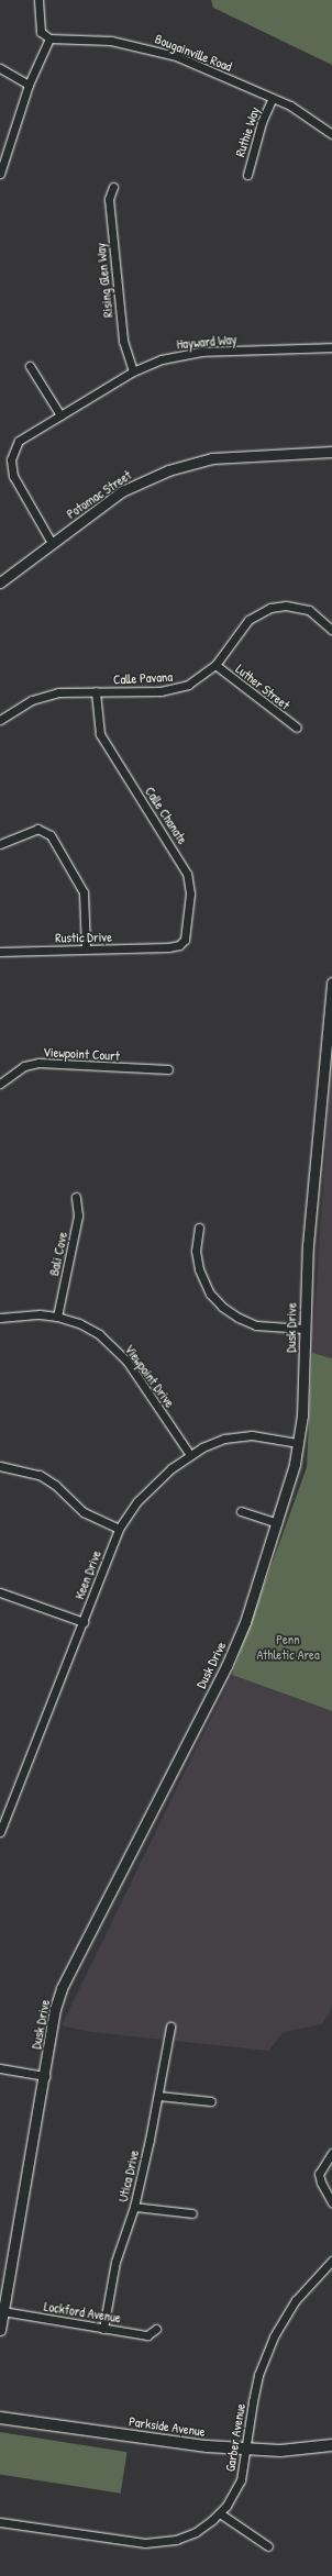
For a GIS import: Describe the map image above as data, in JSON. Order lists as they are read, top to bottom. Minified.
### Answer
{"streets":{"main road":["Parkside Avenue"],"street":["Bougainville Road","Ruthie Way","Rising Glen Way","Hayward Way","Potomac Street","Calle Pavana","Luther Street","Calle Chanate","Rustic Drive","Viewpoint Court","Bali Cove","Dusk Drive","Viewpoint Drive","Keen Drive","Utica Drive","Lockford Avenue","Garber Avenue"]},"crossings":[["Bougainville Road","Ruthie Way"],["Rising Glen Way","Hayward Way"],["Hayward Way","Potomac Street"],["Calle Pavana","Luther Street"],["Calle Pavana","Calle Chanate"],["Calle Chanate","Rustic Drive"],["Bali Cove","Viewpoint Drive"],["Dusk Drive","Keen Drive"],["Dusk Drive","Lockford Avenue"],["Viewpoint Drive","Keen Drive"],["Utica Drive","Lockford Avenue"],["Parkside Avenue","Garber Avenue"]],"parks":["Penn Athletic Area"]}
